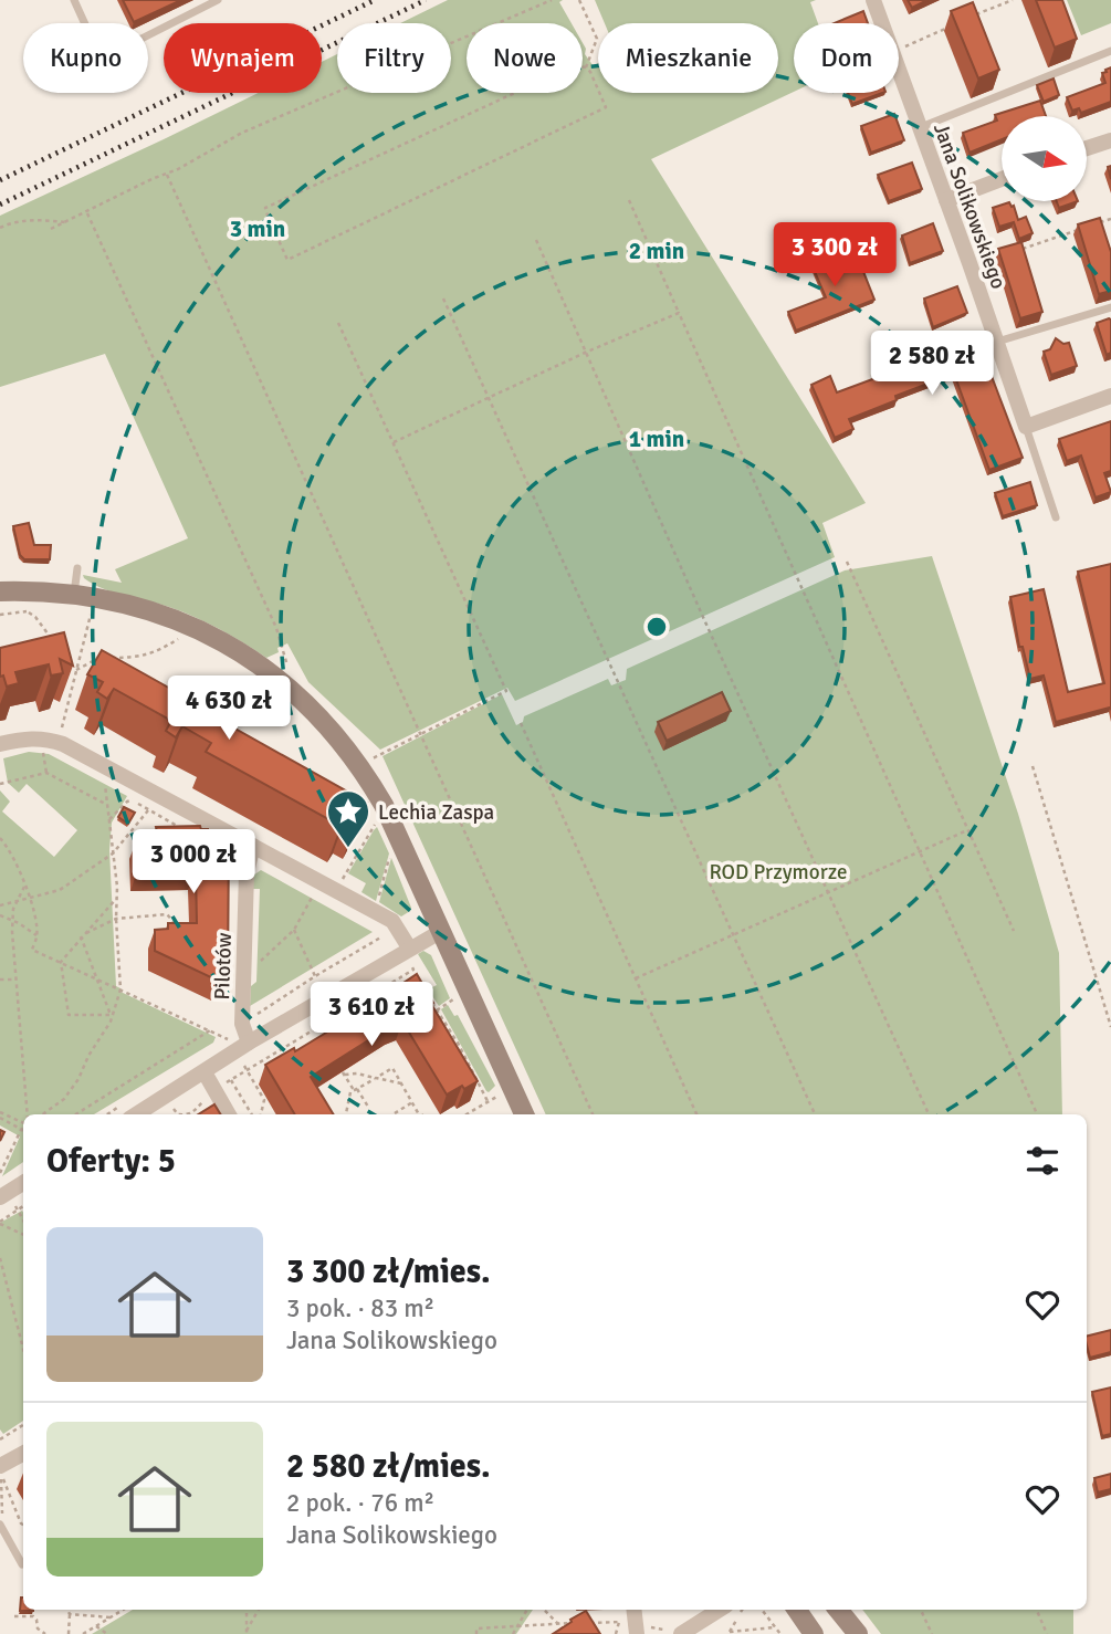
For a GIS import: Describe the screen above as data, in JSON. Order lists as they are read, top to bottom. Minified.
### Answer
{"streets":{"street":["Jana Solikowskiego","Pilotów"]},"parks":["ROD Przymorze"],"places":{"place":["Lechia Zaspa"]},"north":"right","page":{"chip":["Kupno","Wynajem","Filtry","Nowe","Mieszkanie","Dom"],"price":["3 300 zł","2 580 zł","4 630 zł","3 000 zł","3 610 zł"],"heading":"Oferty: 5","list":[{"name":"3 300 zł/mies.","note":"3 pok. · 83 m² · Jana Solikowskiego"},{"name":"2 580 zł/mies.","note":"2 pok. · 76 m² · Jana Solikowskiego"}]},"rings":["3 min","2 min","1 min"]}
